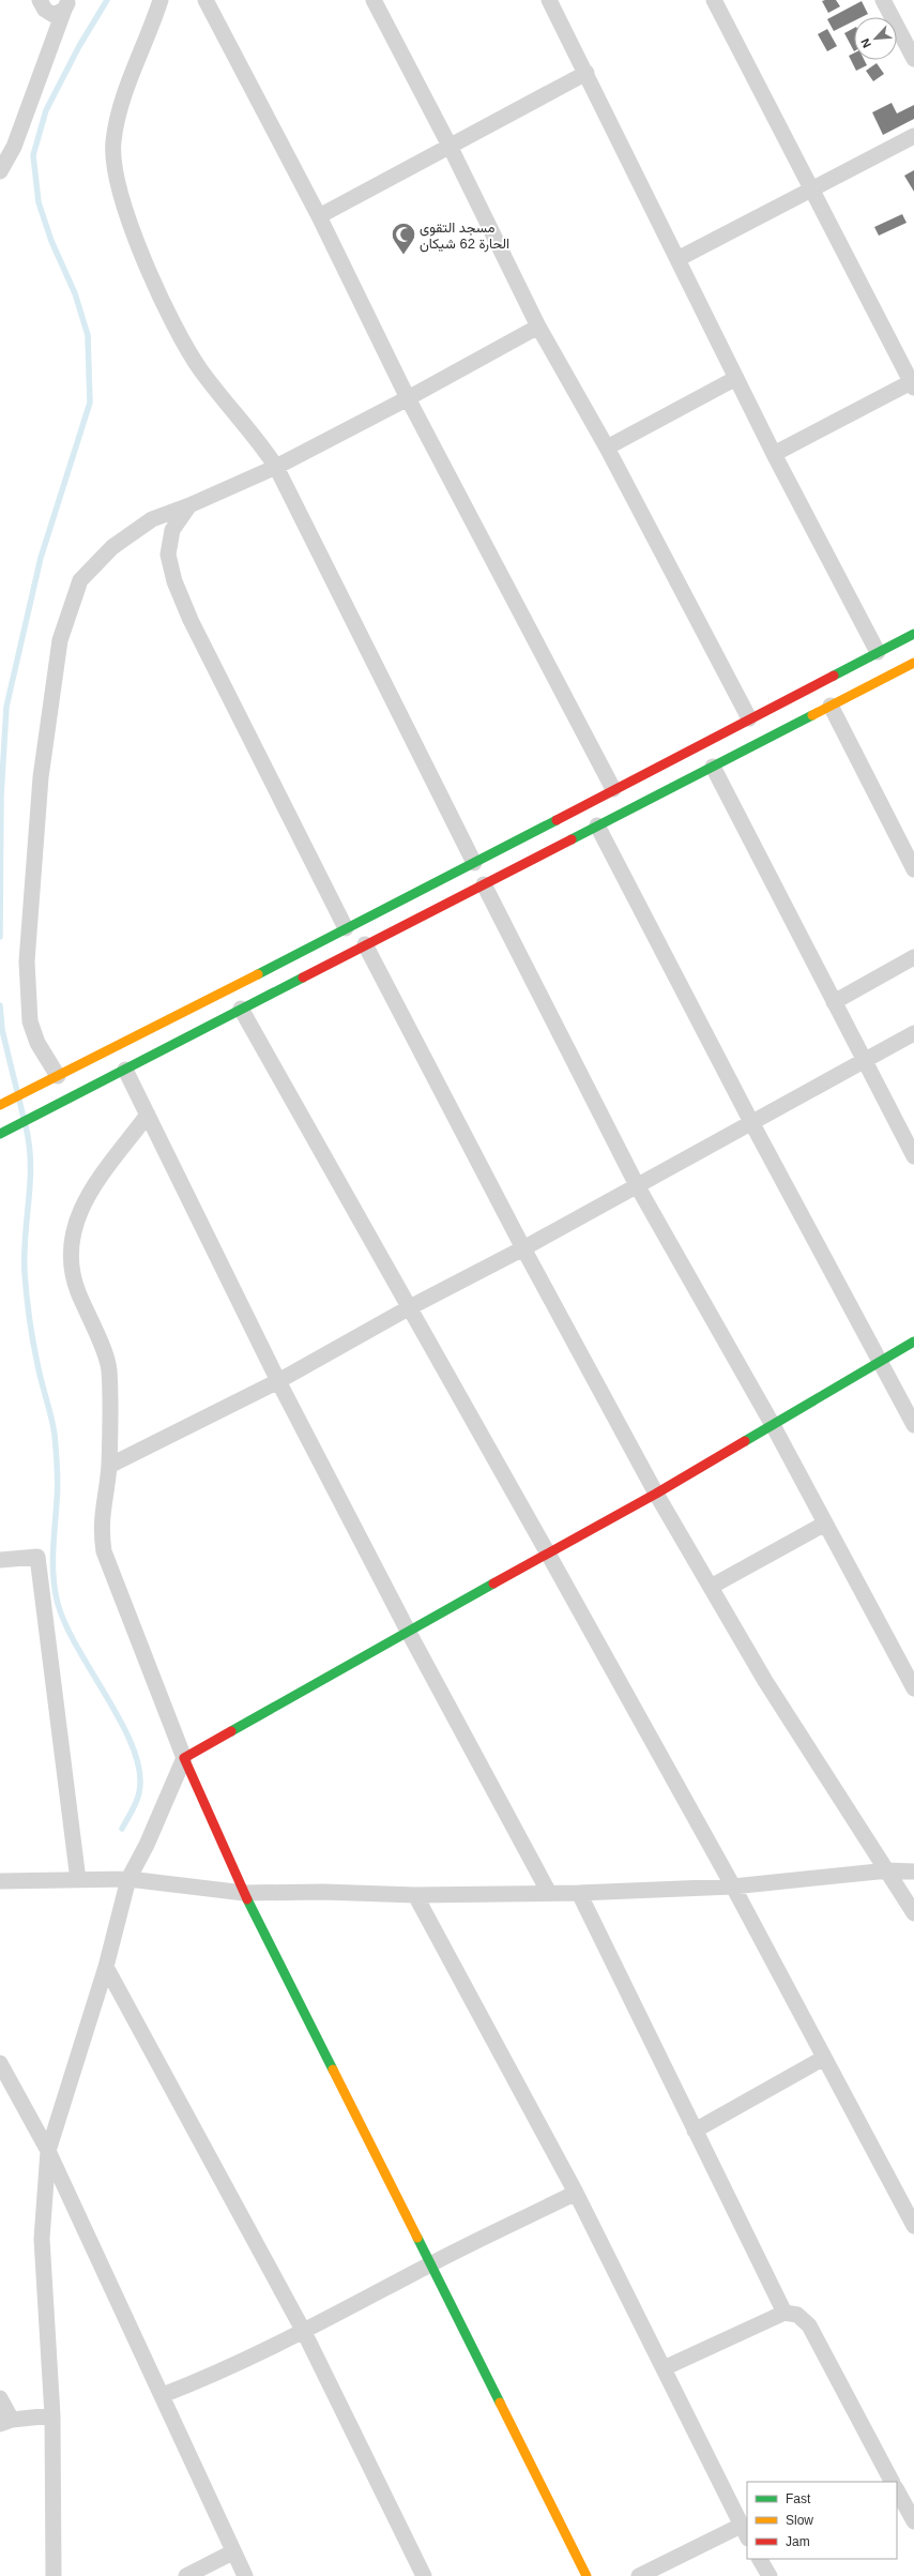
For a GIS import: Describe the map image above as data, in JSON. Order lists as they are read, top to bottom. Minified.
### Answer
{"places":{"mosque":["مسجد التقوى الحارة 62 شيكان"]},"legend":["Fast","Slow","Jam"],"north":"bottom left"}
